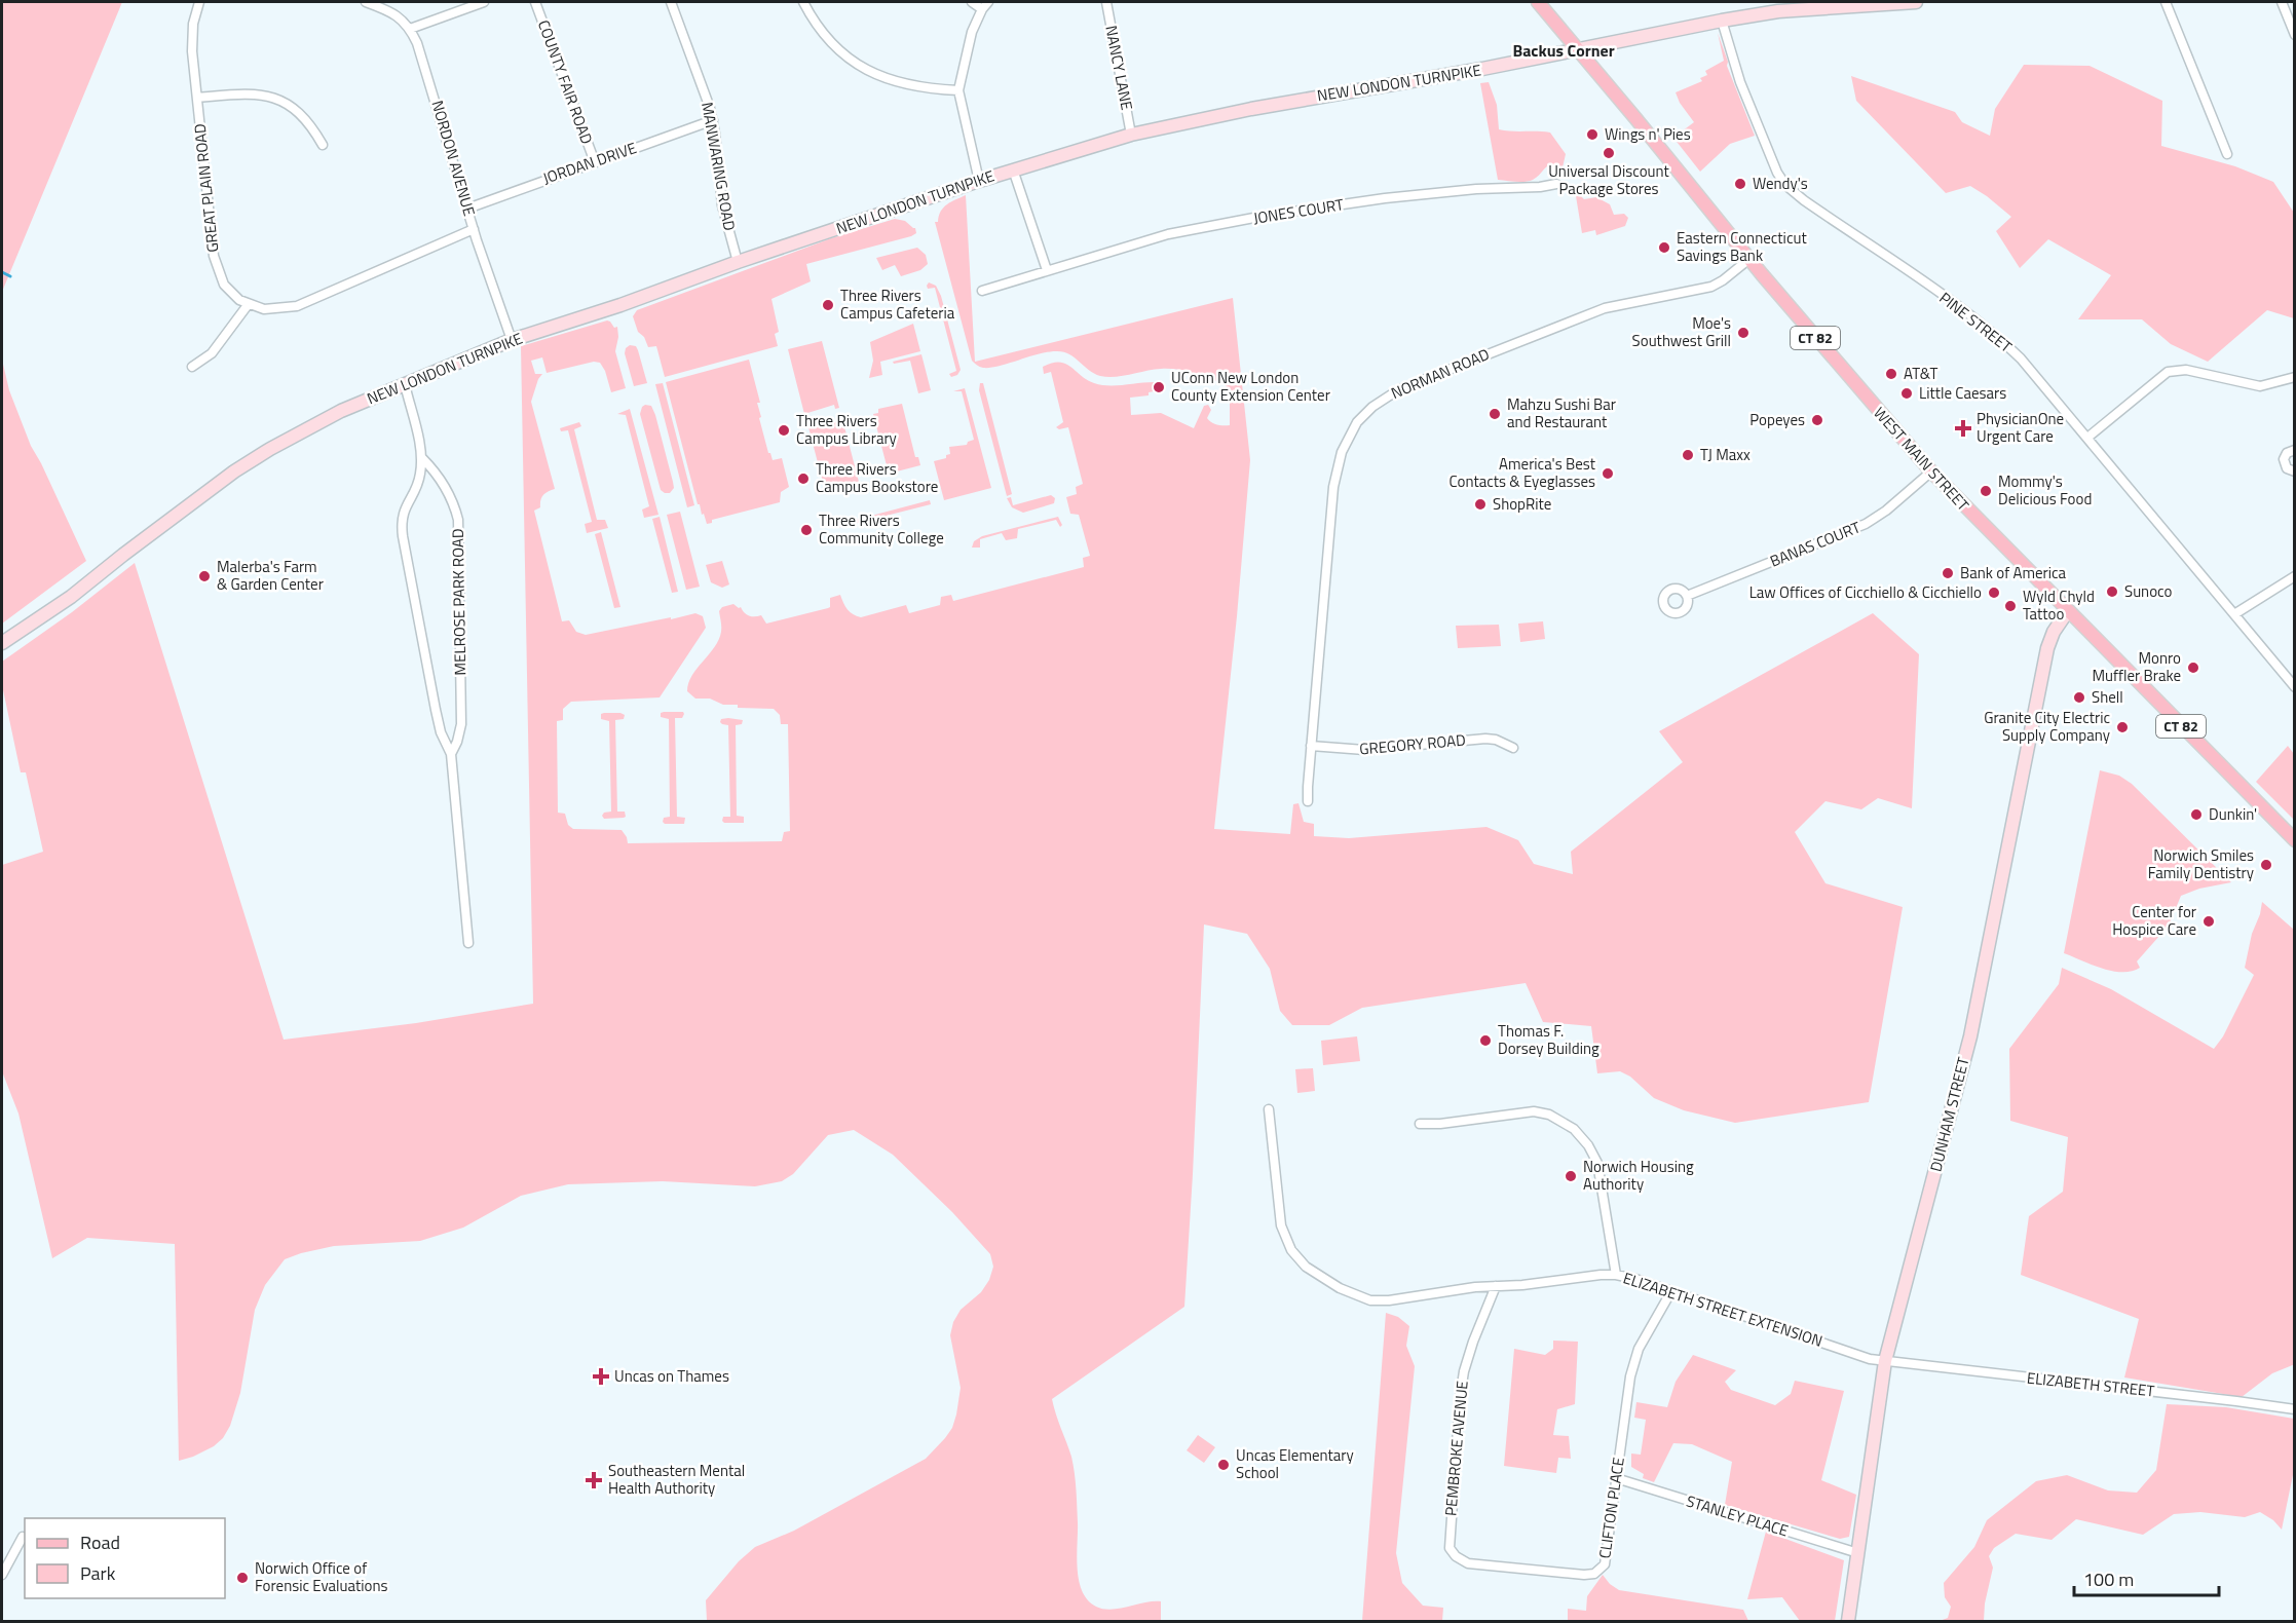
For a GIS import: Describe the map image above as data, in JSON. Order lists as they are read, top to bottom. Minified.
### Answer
{"streets":{"main road":["NEW LONDON TURNPIKE","CT 82","WEST MAIN STREET","DUNHAM STREET"],"street":["NANCY LANE","COUNTY FAIR ROAD","NORDON AVENUE","JORDAN DRIVE","MANWARING ROAD","GREAT PLAIN ROAD","JONES COURT","PINE STREET","NORMAN ROAD","BANAS COURT","MELROSE PARK ROAD","GREGORY ROAD","ELIZABETH STREET EXTENSION","ELIZABETH STREET","PEMBROKE AVENUE","CLIFTON PLACE","STANLEY PLACE"]},"crossings":[["NANCY LANE","NEW LONDON TURNPIKE"],["COUNTY FAIR ROAD","JORDAN DRIVE"],["NEW LONDON TURNPIKE","NORDON AVENUE"],["NEW LONDON TURNPIKE","MANWARING ROAD"],["NEW LONDON TURNPIKE","PINE STREET"],["NEW LONDON TURNPIKE","CT 82"],["NEW LONDON TURNPIKE","WEST MAIN STREET"],["NEW LONDON TURNPIKE","MELROSE PARK ROAD"],["NORDON AVENUE","JORDAN DRIVE"],["JORDAN DRIVE","MANWARING ROAD"],["CT 82","WEST MAIN STREET"],["NORMAN ROAD","WEST MAIN STREET"],["NORMAN ROAD","GREGORY ROAD"],["WEST MAIN STREET","BANAS COURT"],["WEST MAIN STREET","DUNHAM STREET"],["DUNHAM STREET","ELIZABETH STREET EXTENSION"],["DUNHAM STREET","ELIZABETH STREET"],["DUNHAM STREET","STANLEY PLACE"],["ELIZABETH STREET EXTENSION","ELIZABETH STREET"],["ELIZABETH STREET EXTENSION","PEMBROKE AVENUE"],["ELIZABETH STREET EXTENSION","CLIFTON PLACE"],["PEMBROKE AVENUE","CLIFTON PLACE"],["CLIFTON PLACE","STANLEY PLACE"]],"districts":["Backus Corner"],"places":{"other":["Wings n' Pies","Universal Discount Package Stores","Wendy's","Eastern Connecticut Savings Bank","Three Rivers Campus Cafeteria","Moe's Southwest Grill","AT&T","UConn New London County Extension Center","Little Caesars","Mahzu Sushi Bar and Restaurant","Popeyes","Three Rivers Campus Library","TJ Maxx","America's Best Contacts & Eyeglasses","Three Rivers Campus Bookstore","Mommy's Delicious Food","ShopRite","Three Rivers Community College","Bank of America","Malerba's Farm & Garden Center","Sunoco","Law Offices of Cicchiello & Cicchiello","Wyld Chyld Tattoo","Monro Muffler Brake","Shell","Granite City Electric Supply Company","Dunkin'","Norwich Smiles Family Dentistry","Center for Hospice Care","Thomas F. Dorsey Building","Norwich Housing Authority","Uncas Elementary School","Norwich Office of Forensic Evaluations"],"health":["PhysicianOne Urgent Care","Uncas on Thames","Southeastern Mental Health Authority"]},"legend":["Road","Park"],"scale_bar":"100 m"}
